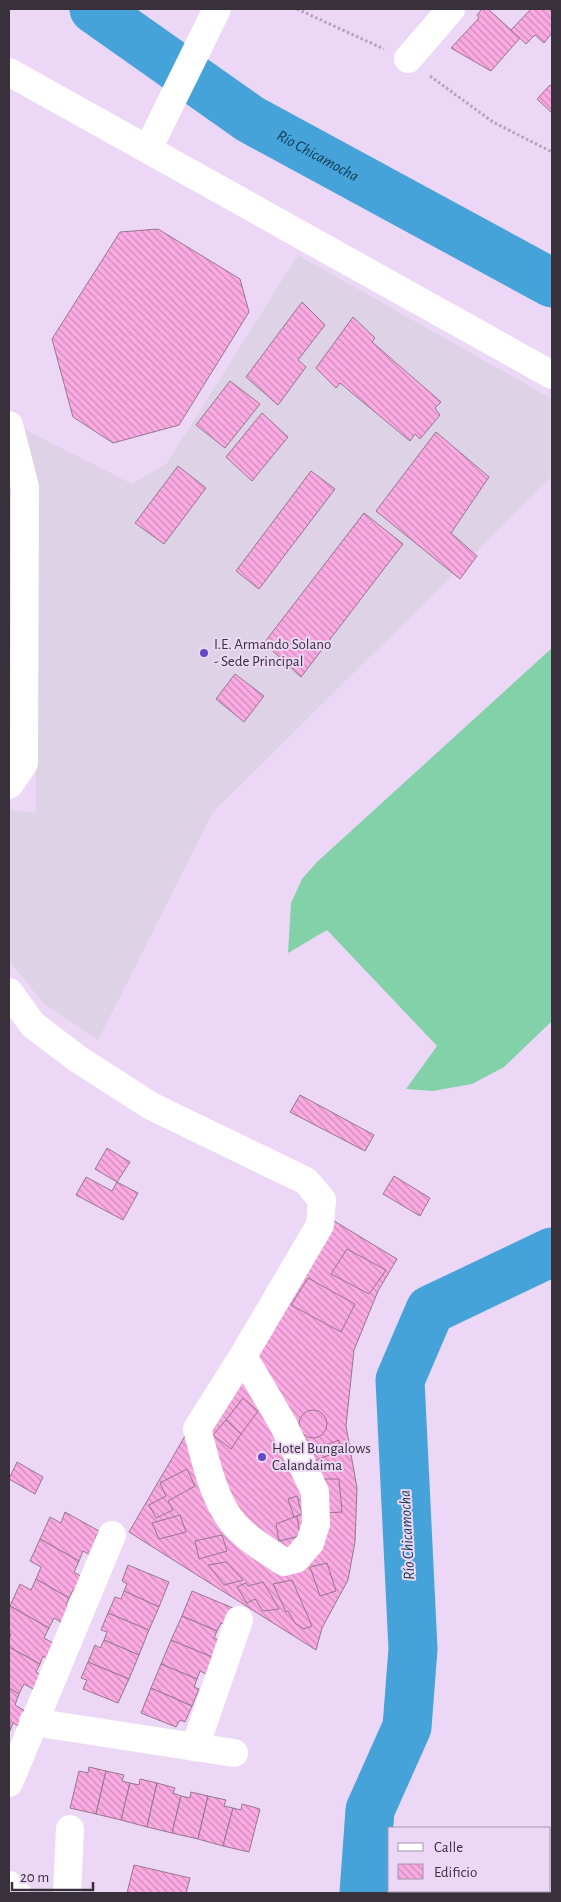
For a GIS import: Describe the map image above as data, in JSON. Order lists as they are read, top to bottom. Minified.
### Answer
{"water":["Río Chicamocha"],"places":["I.E. Armando Solano - Sede Principal","Hotel Bungalows Calandaima"],"legend":["Calle","Edificio"],"scale_bar":"20 m"}
